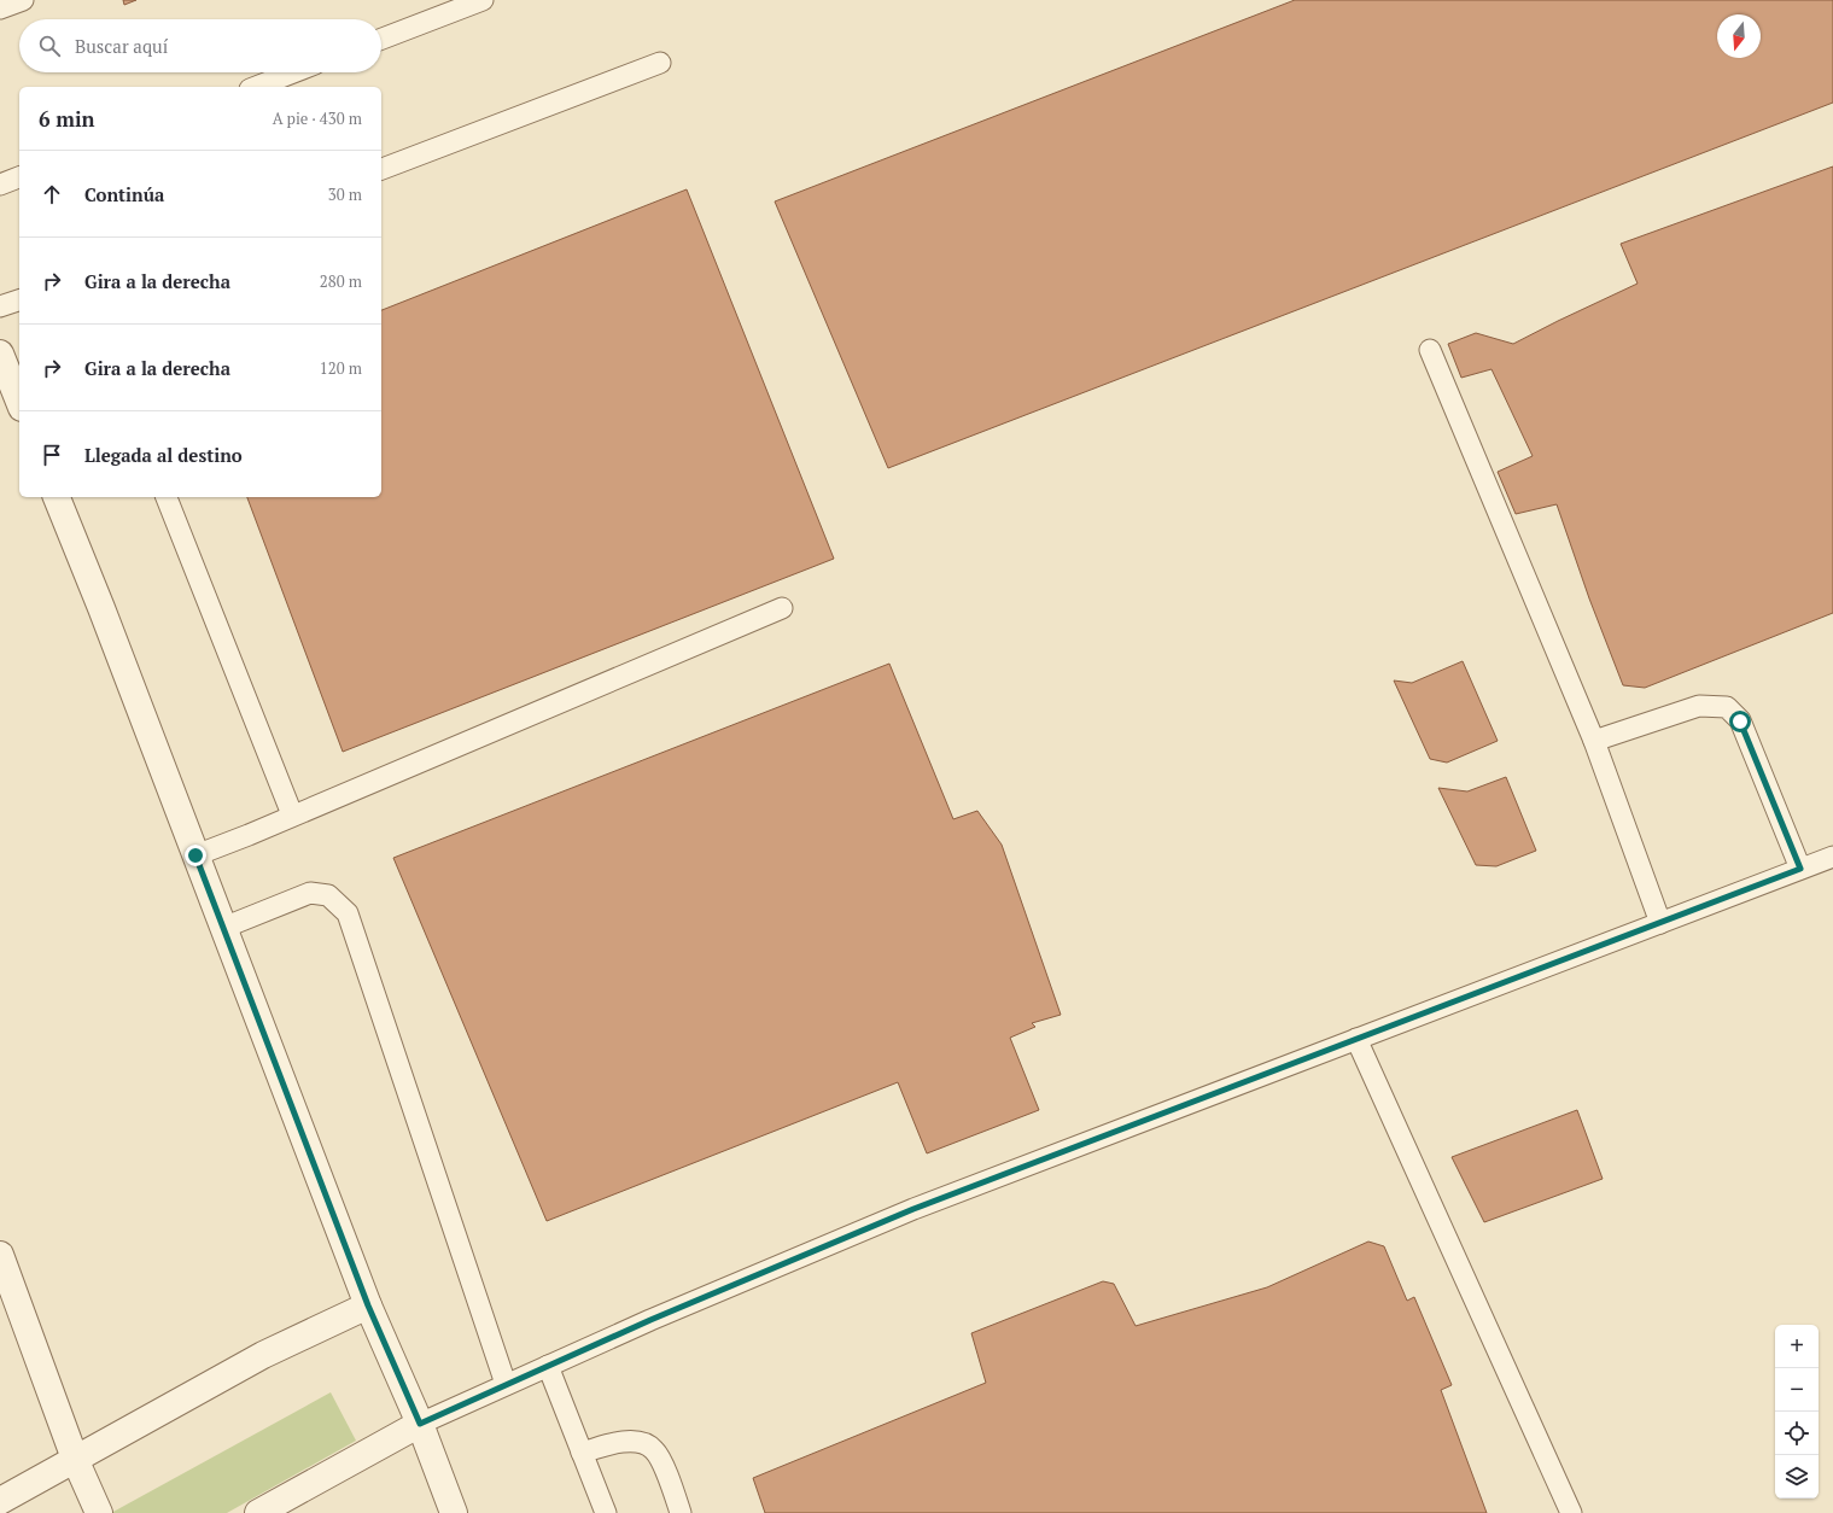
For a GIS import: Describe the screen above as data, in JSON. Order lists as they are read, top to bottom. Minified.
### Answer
{"north":"bottom","page":{"search":"Buscar aquí","heading":["6 min","A pie · 430 m"],"list":[["Continúa","30 m"],["Gira a la derecha","280 m"],["Gira a la derecha","120 m"],"Llegada al destino"],"map_buttons":["+","−"]}}
